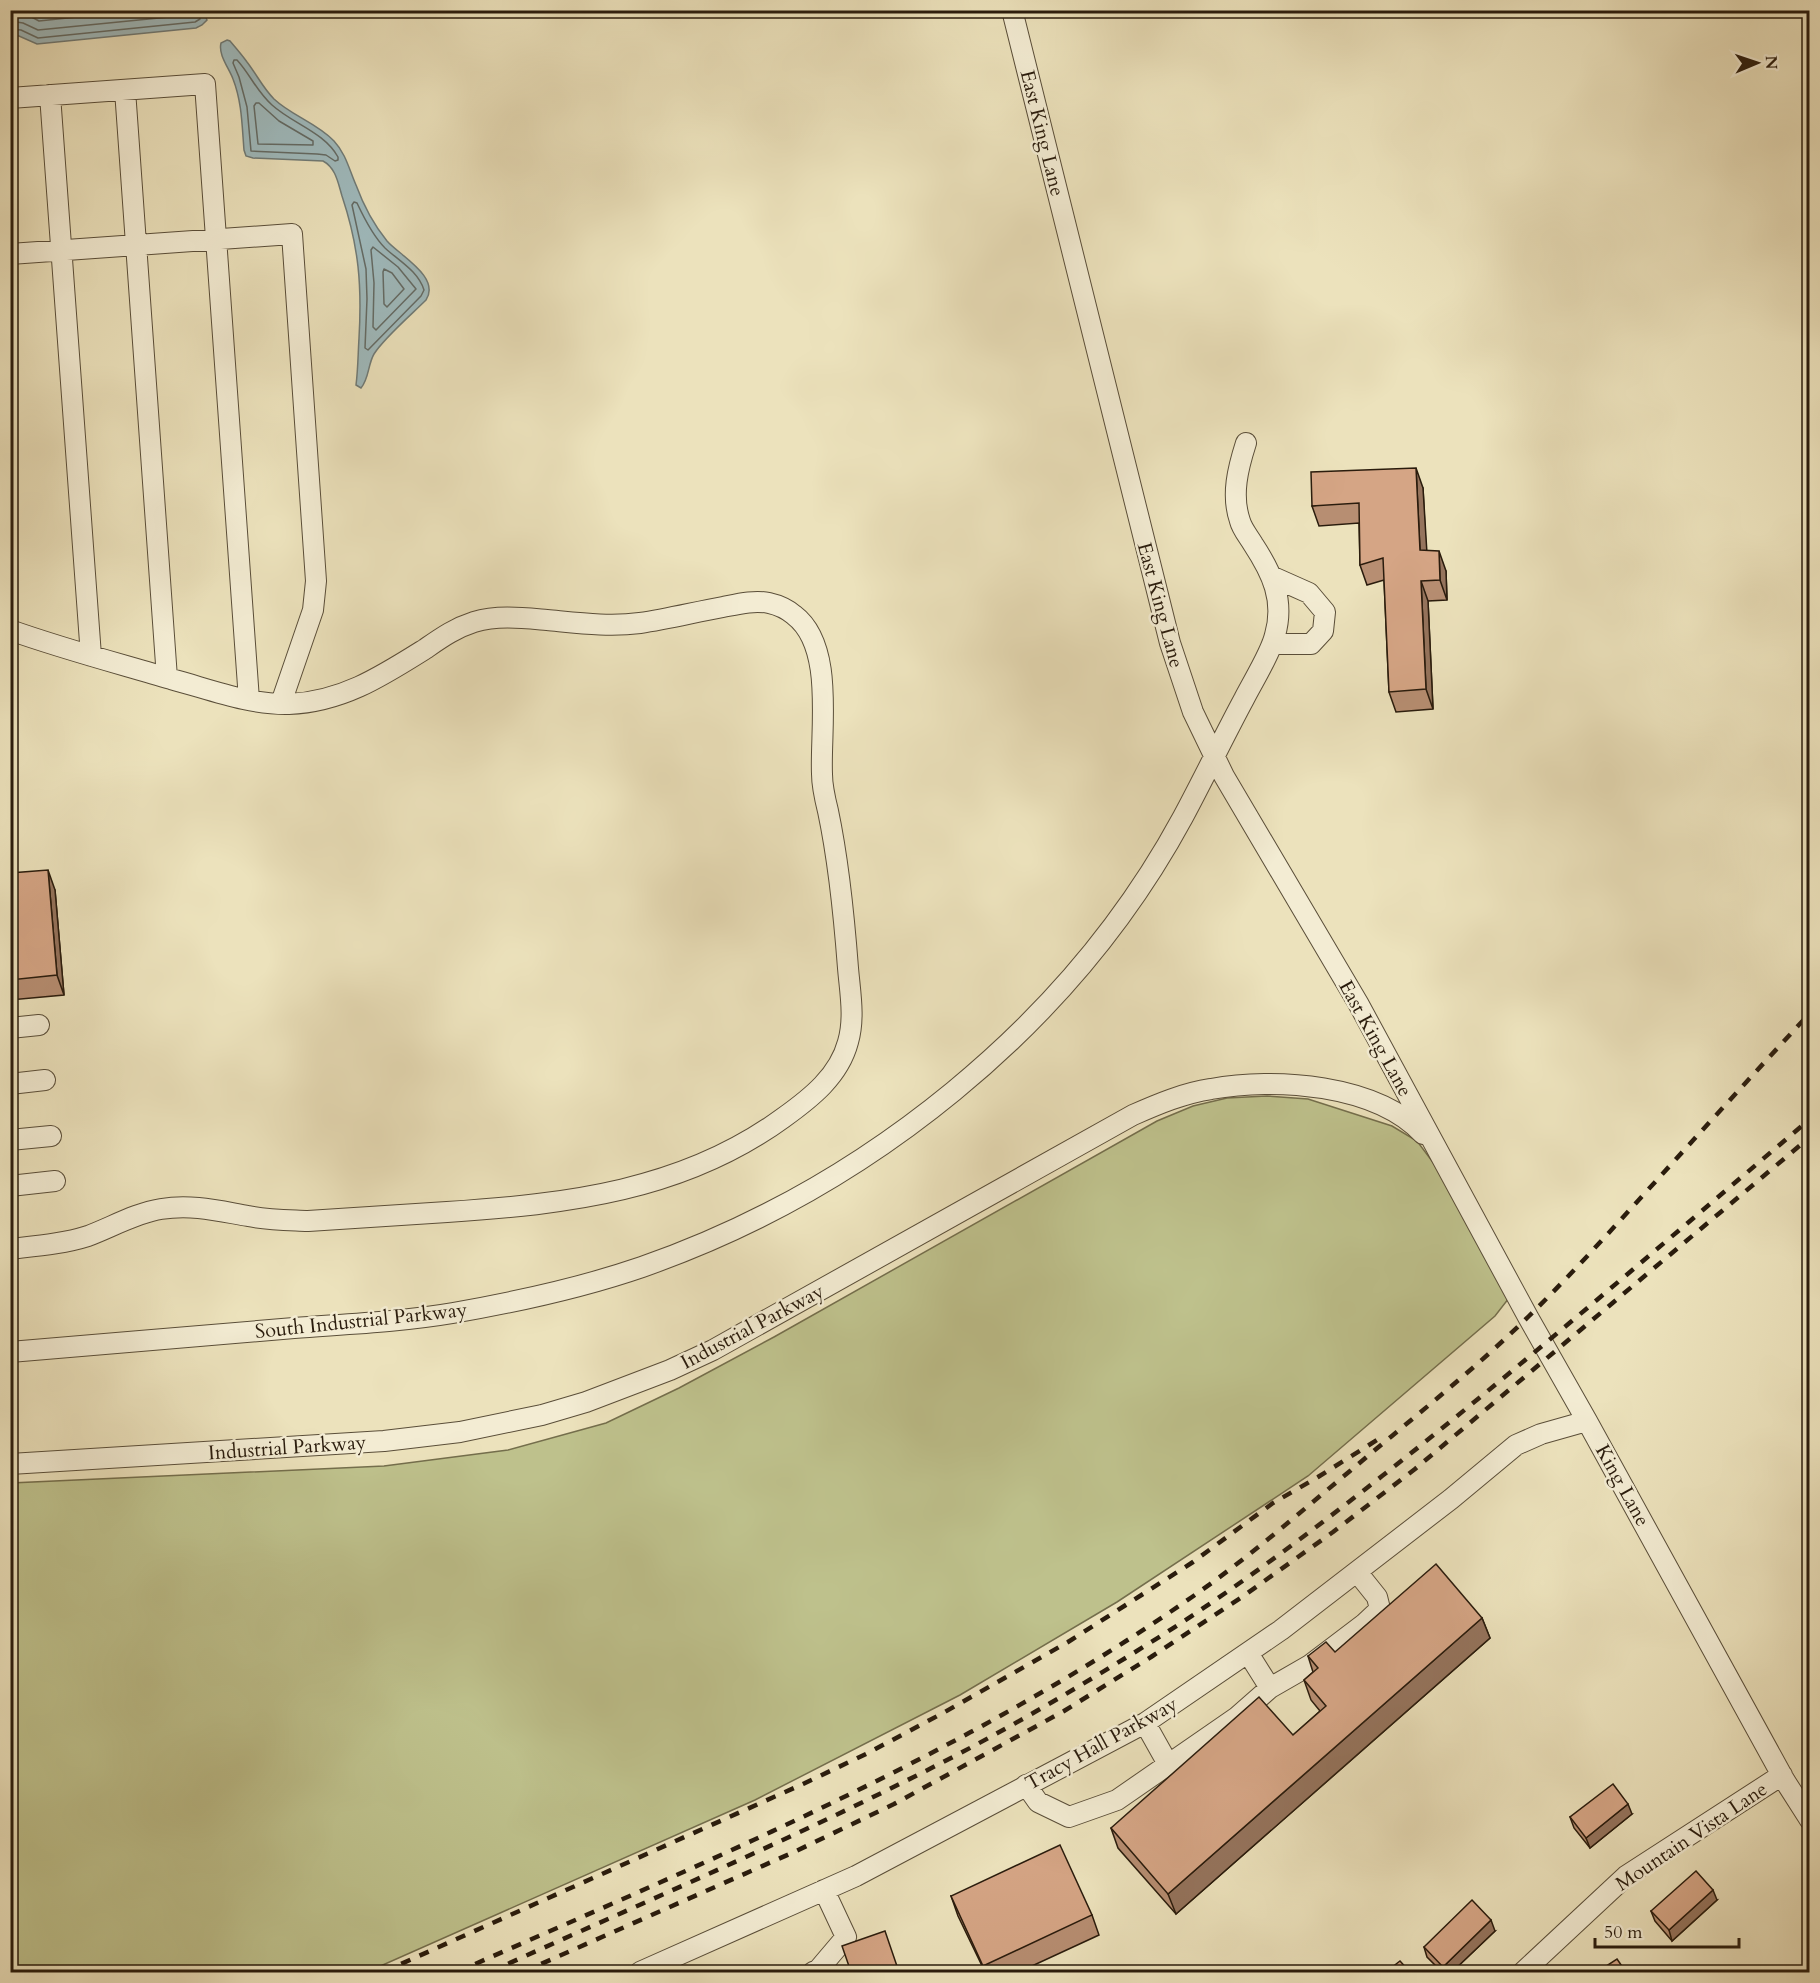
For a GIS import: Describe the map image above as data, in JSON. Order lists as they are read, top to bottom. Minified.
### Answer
{"streets":{"street":["East King Lane","South Industrial Parkway","Industrial Parkway","King Lane","Tracy Hall Parkway","Mountain Vista Lane"]},"crossings":[["East King Lane","South Industrial Parkway"],["East King Lane","Industrial Parkway"],["East King Lane","King Lane"],["Industrial Parkway","King Lane"],["King Lane","Tracy Hall Parkway"],["King Lane","Mountain Vista Lane"]],"scale_bar":"50 m","north":"right"}
